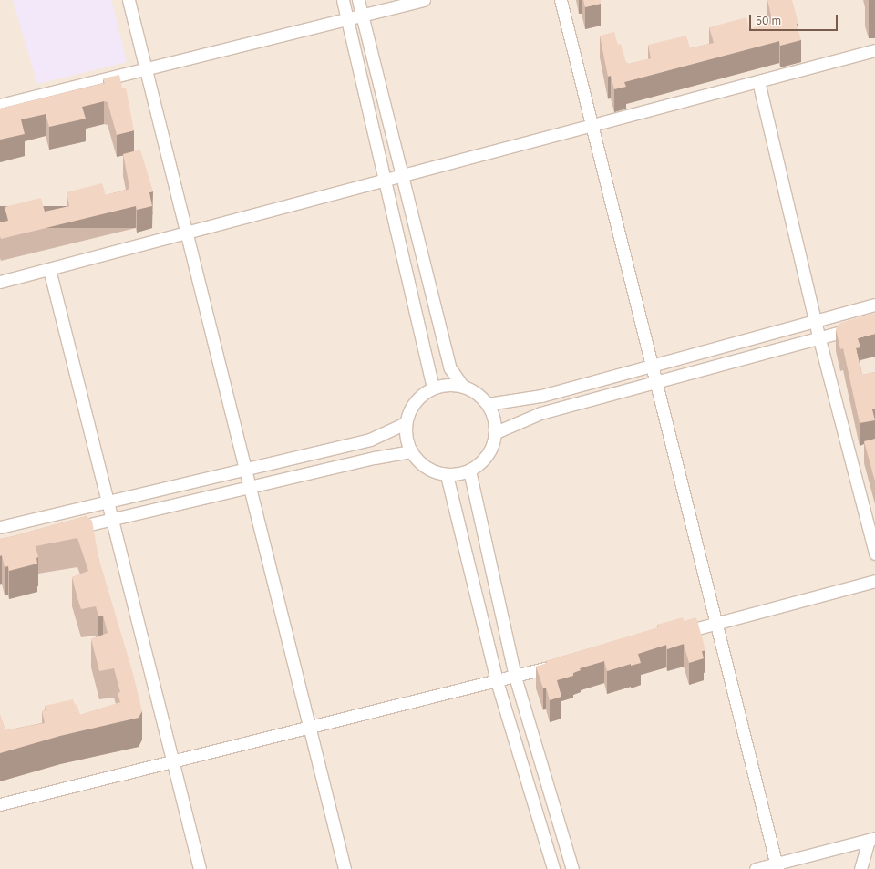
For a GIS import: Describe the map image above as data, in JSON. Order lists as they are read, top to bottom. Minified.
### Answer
{"scale_bar":"50 m"}
